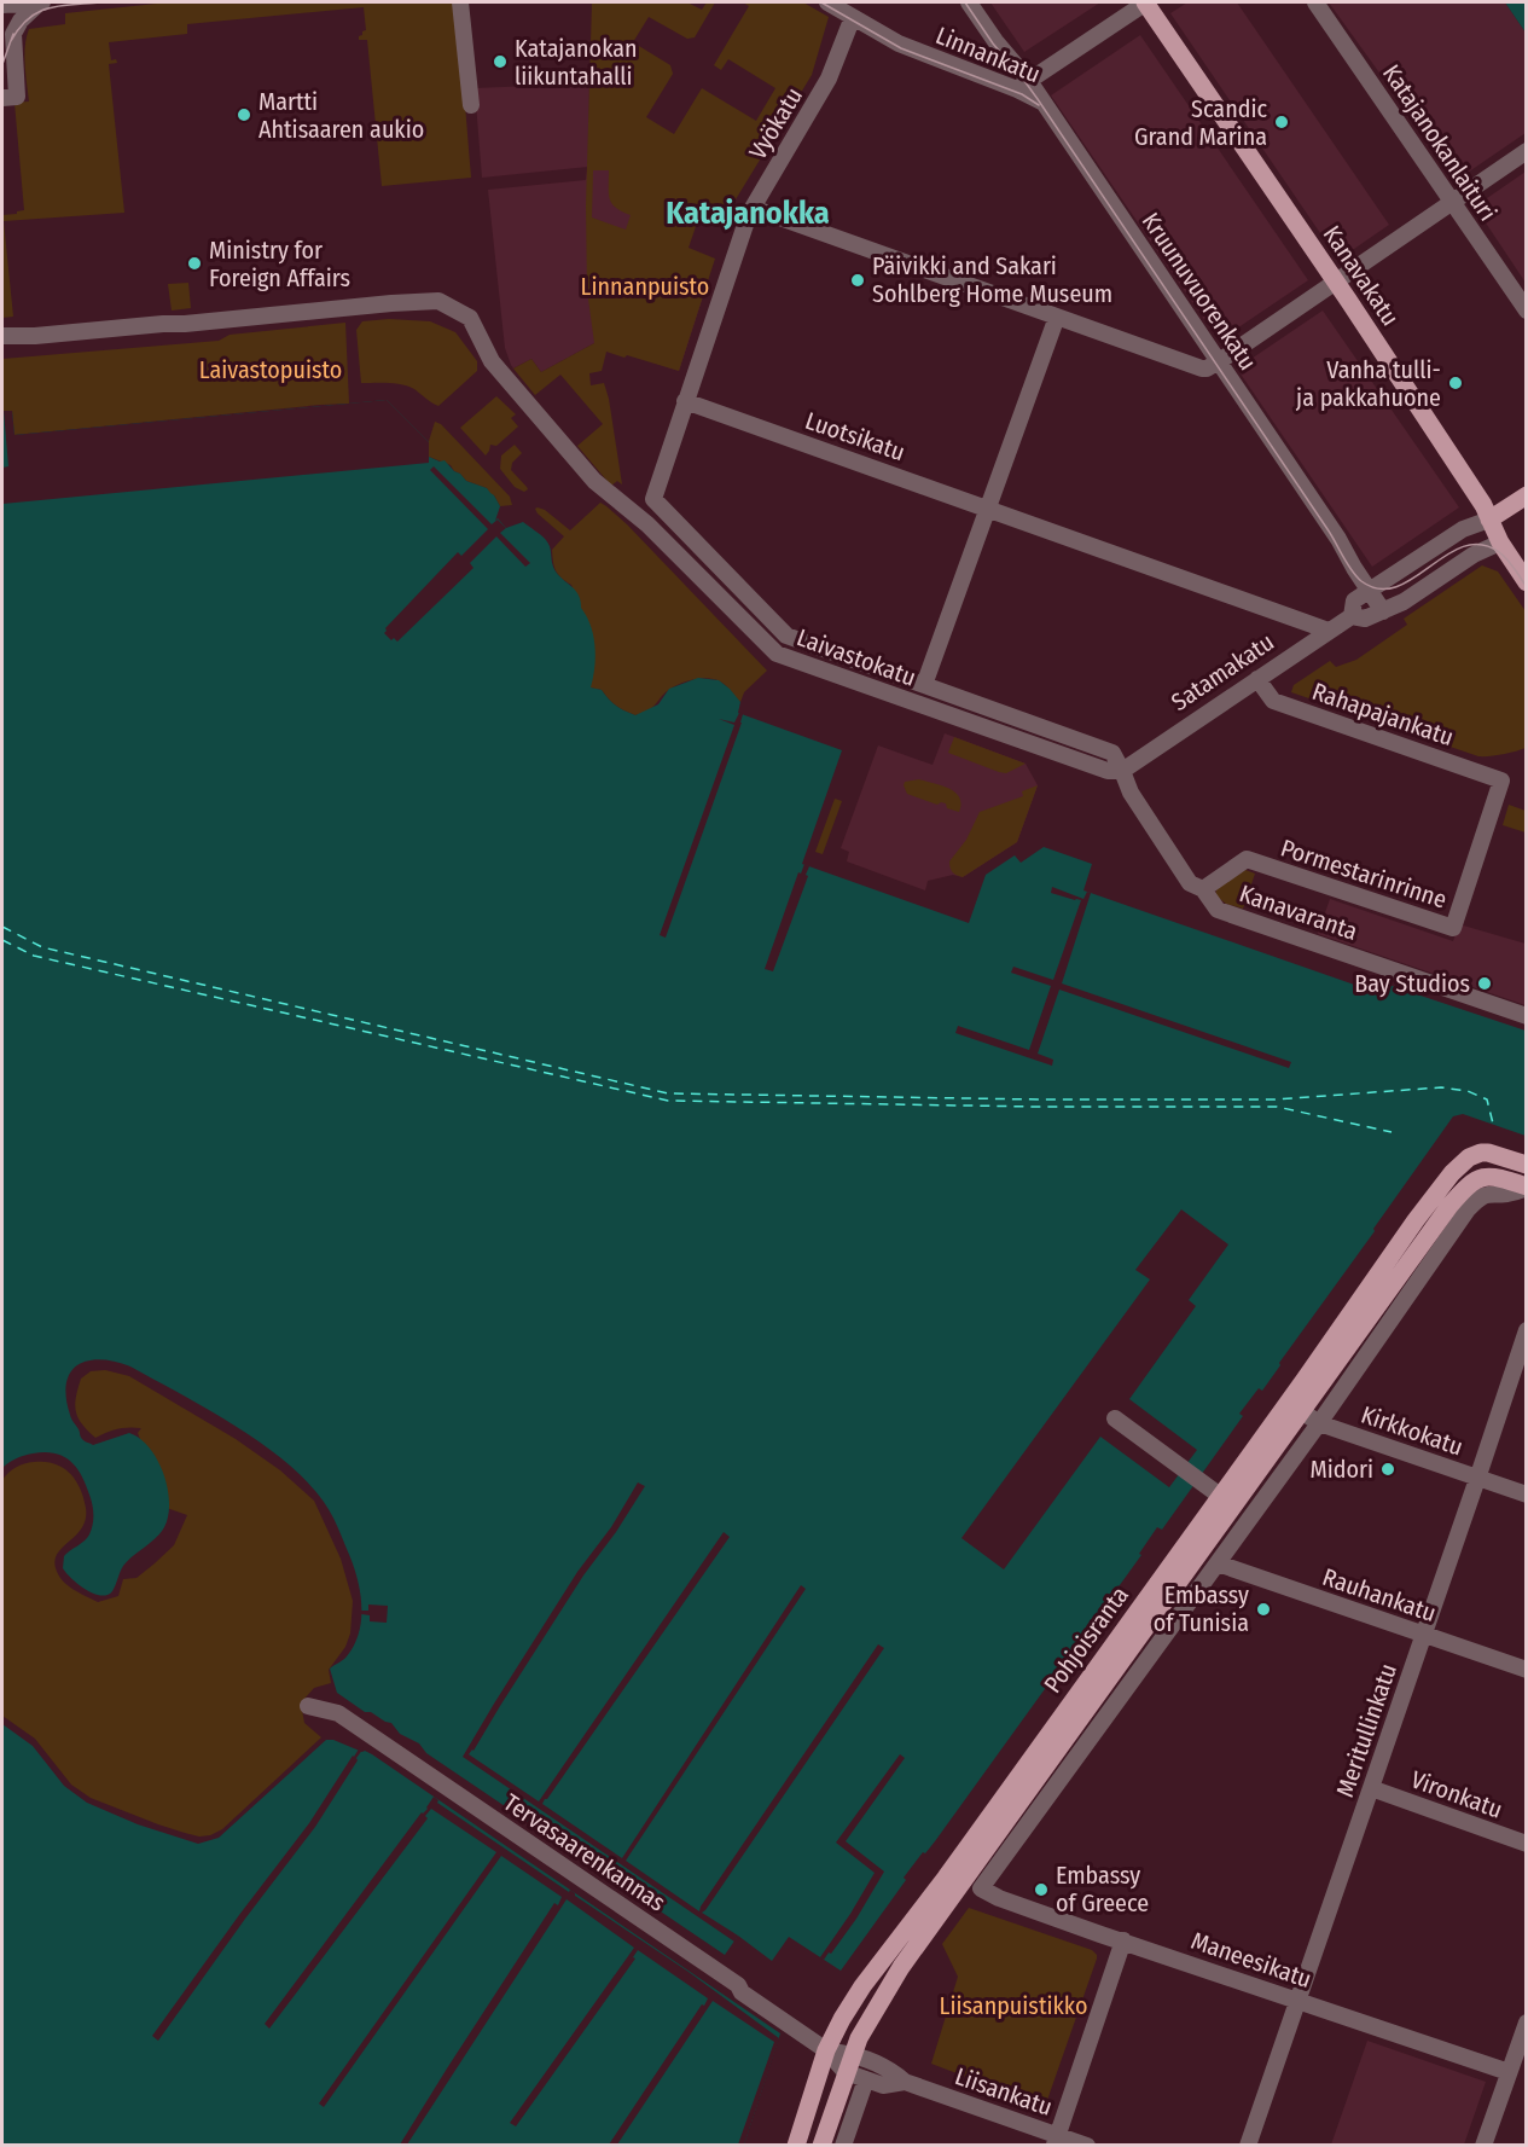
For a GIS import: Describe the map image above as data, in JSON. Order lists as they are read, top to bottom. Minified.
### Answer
{"streets":{"main road":["Kanavakatu","Satamakatu","Pohjoisranta"],"street":["Linnankatu","Vyökatu","Katajanokanlaituri","Kruunuvuorenkatu","Luotsikatu","Laivastokatu","Rahapajankatu","Pormestarinrinne","Kanavaranta","Kirkkokatu","Rauhankatu","Meritullinkatu","Vironkatu","Tervasaarenkannas","Maneesikatu","Liisankatu"]},"crossings":[["Linnankatu","Vyökatu"],["Linnankatu","Kruunuvuorenkatu"],["Vyökatu","Luotsikatu"],["Vyökatu","Laivastokatu"],["Kanavakatu","Satamakatu"],["Kruunuvuorenkatu","Satamakatu"],["Luotsikatu","Satamakatu"],["Laivastokatu","Satamakatu"],["Laivastokatu","Kanavaranta"],["Satamakatu","Rahapajankatu"],["Satamakatu","Kanavaranta"],["Rahapajankatu","Pormestarinrinne"],["Pormestarinrinne","Kanavaranta"],["Kirkkokatu","Pohjoisranta"],["Kirkkokatu","Meritullinkatu"],["Rauhankatu","Meritullinkatu"],["Rauhankatu","Maneesikatu"],["Pohjoisranta","Tervasaarenkannas"],["Pohjoisranta","Liisankatu"],["Meritullinkatu","Vironkatu"],["Meritullinkatu","Maneesikatu"],["Tervasaarenkannas","Liisankatu"]],"districts":["Katajanokka"],"parks":["Linnanpuisto","Laivastopuisto","Liisanpuistikko"],"places":["Katajanokan liikuntahalli","Martti Ahtisaaren aukio","Scandic Grand Marina","Ministry for Foreign Affairs","Päivikki and Sakari Sohlberg Home Museum","Vanha tulli- ja pakkahuone","Bay Studios","Midori","Embassy of Tunisia","Embassy of Greece"]}
